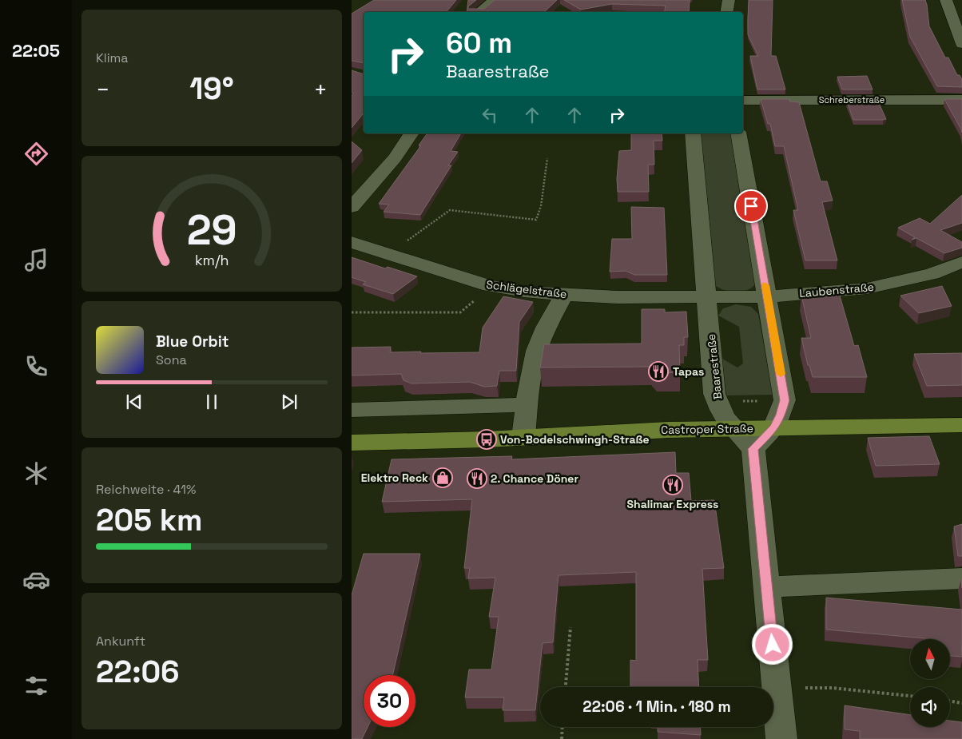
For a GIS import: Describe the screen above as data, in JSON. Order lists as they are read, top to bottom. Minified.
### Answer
{"streets":{"main road":["Castroper Straße"],"street":["Schreberstraße","Schlägelstraße","Laubenstraße","Baarestraße"]},"crossings":[["Schlägelstraße","Laubenstraße"],["Schlägelstraße","Baarestraße"],["Laubenstraße","Baarestraße"],["Baarestraße","Castroper Straße"]],"places":{"restaurant":["Tapas","2. Chance Döner","Shalimar Express"],"bus stop":["Von-Bodelschwingh-Straße"],"shop":["Elektro Reck"]},"north":"top","page":{"tabs":"22:05","tile":["Klima",["Reichweite · 41%","205 km"],["Ankunft","22:06"]],"turn":["60 m","Baarestraße"],"heat":["−","19°","+"],"song":["Blue Orbit","Sona"],"limit":"30","trip":"22:06 · 1 Min. · 180 m","gauge":["29","km/h"]}}
